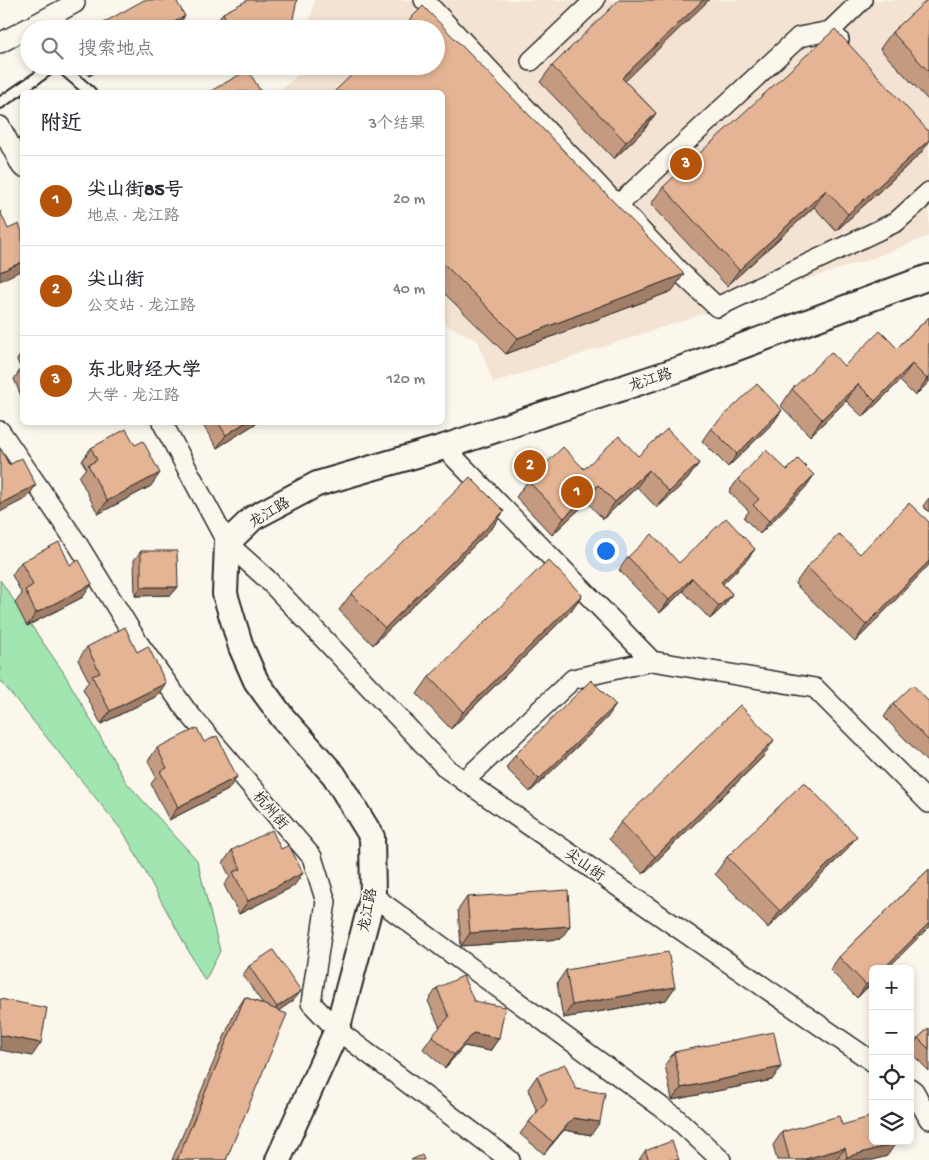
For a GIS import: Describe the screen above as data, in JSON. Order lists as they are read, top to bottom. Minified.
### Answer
{"streets":{"street":["龙江路","杭州街","尖山街"]},"crossings":[["龙江路","杭州街"],["龙江路","尖山街"]],"page":{"search":"搜索地点","heading":["附近","3个结果"],"pins":["3","2","1"],"list":[{"mark":"1","name":"尖山街85号","note":"地点 · 龙江路","value":"20 m"},{"mark":"2","name":"尖山街","note":"公交站 · 龙江路","value":"40 m"},{"mark":"3","name":"东北财经大学","note":"大学 · 龙江路","value":"120 m"}],"map_buttons":["+","−"]}}
